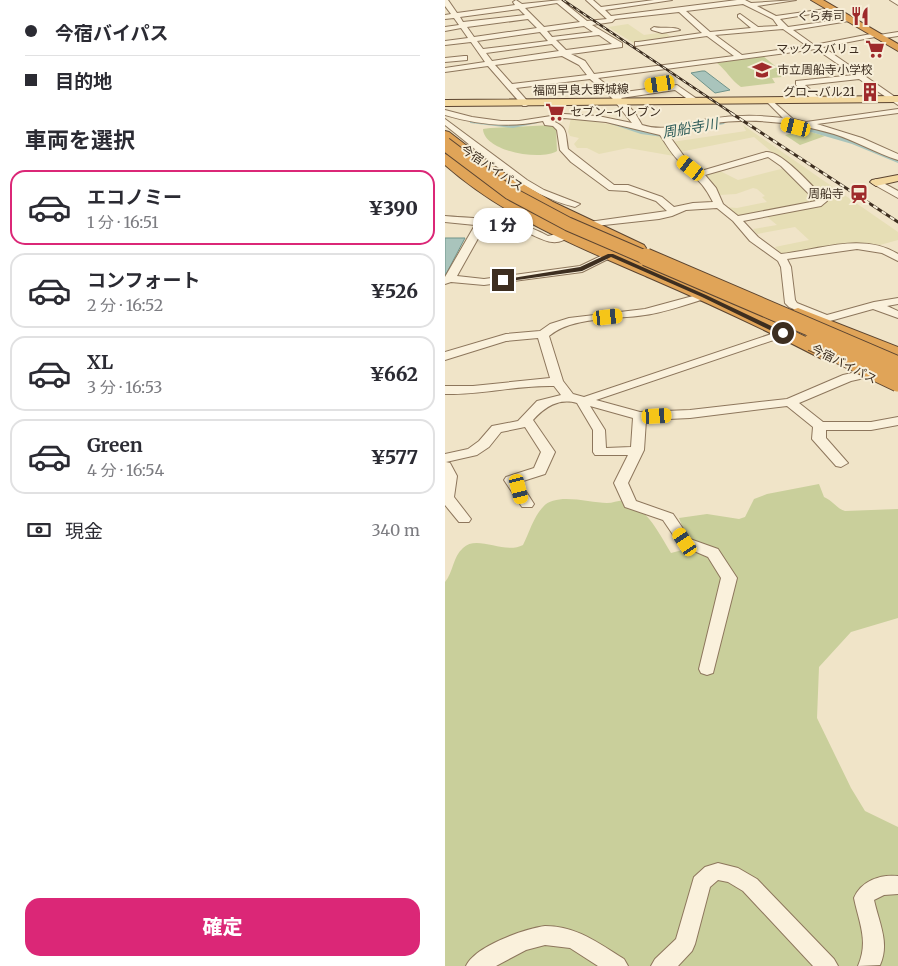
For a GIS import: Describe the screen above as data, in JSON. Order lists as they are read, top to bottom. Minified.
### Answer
{"streets":{"highway":["今宿バイパス"],"main road":["福岡早良大野城線"]},"water":["周船寺川"],"places":{"restaurant":["くら寿司"],"supermarket":["マックスバリュ","セブン-イレブン"],"school or university":["市立周船寺小学校"],"building":["グローバル21"],"station":["周船寺"]},"page":{"banner":["今宿バイパス","目的地"],"heading":"車両を選択","list":[{"name":"エコノミー","note":"1 分 · 16:51","value":"¥390"},{"name":"コンフォート","note":"2 分 · 16:52","value":"¥526"},{"name":"XL","note":"3 分 · 16:53","value":"¥662"},{"name":"Green","note":"4 分 · 16:54","value":"¥577"}],"bubble":"1 分","pay":["現金","340 m"],"buttons":"確定"}}
